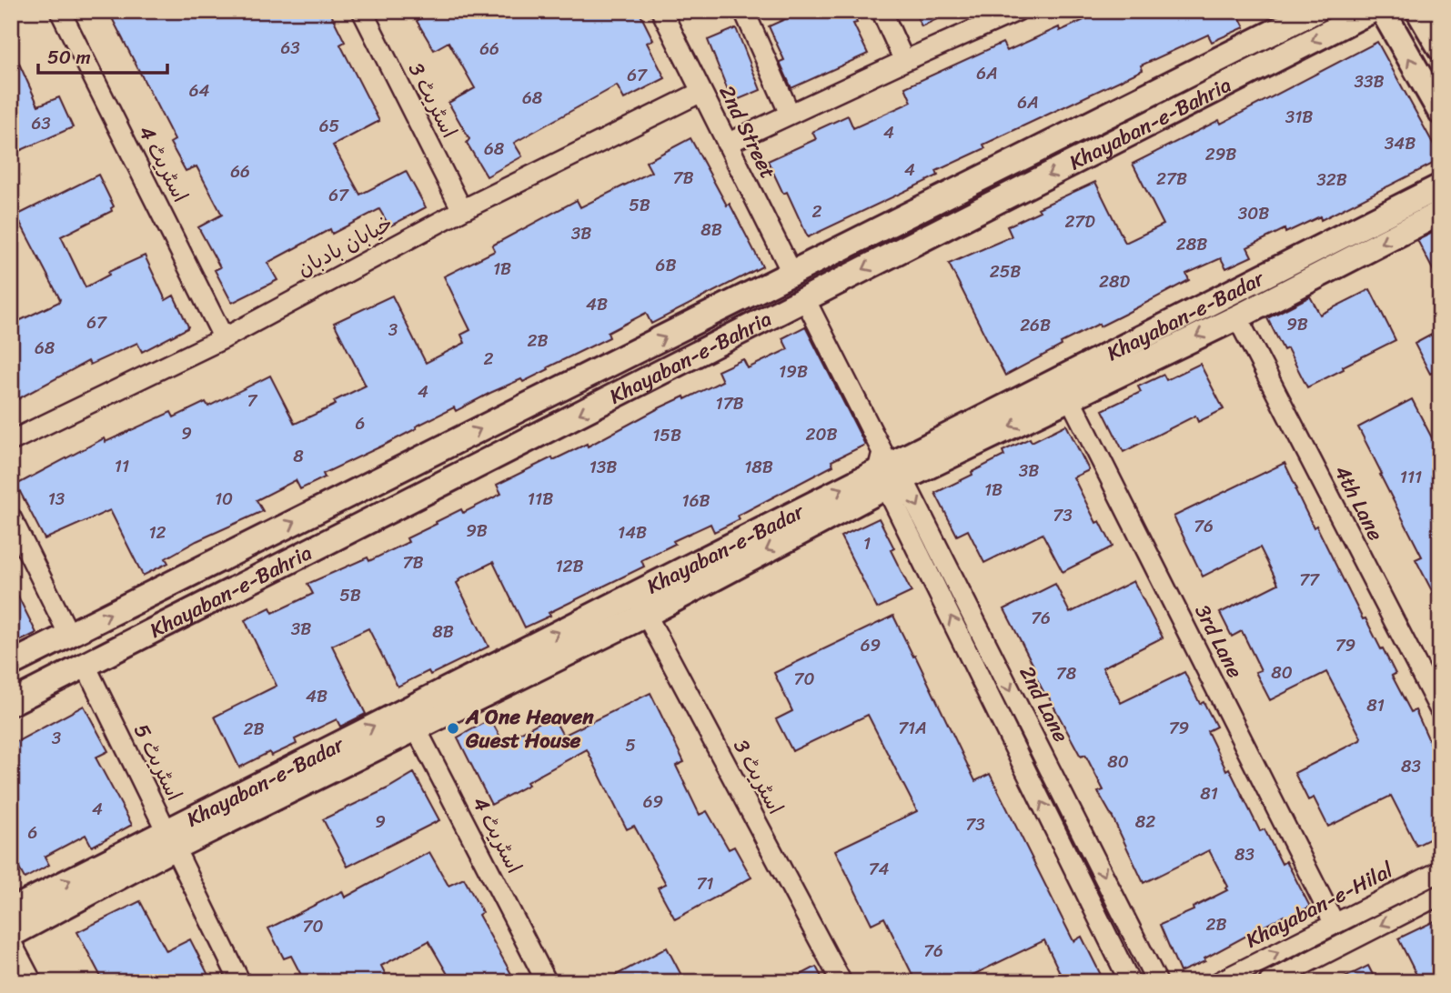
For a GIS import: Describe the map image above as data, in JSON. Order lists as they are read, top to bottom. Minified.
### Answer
{"streets":{"main road":["Khayaban-e-Bahria","Khayaban-e-Badar"],"street":["اسٹریٹ 3","2nd Street","اسٹریٹ 4","خیابان بادبان","4th Lane","3rd Lane","2nd Lane","اسٹریٹ 5","Khayaban-e-Hilal"]},"crossings":[["اسٹریٹ 3","خیابان بادبان"],["اسٹریٹ 3","Khayaban-e-Badar"],["Khayaban-e-Bahria","2nd Street"],["Khayaban-e-Bahria","اسٹریٹ 5"],["2nd Street","خیابان بادبان"],["اسٹریٹ 4","خیابان بادبان"],["اسٹریٹ 4","Khayaban-e-Badar"],["Khayaban-e-Badar","4th Lane"],["Khayaban-e-Badar","3rd Lane"],["Khayaban-e-Badar","2nd Lane"],["Khayaban-e-Badar","اسٹریٹ 5"],["3rd Lane","Khayaban-e-Hilal"]],"places":["A One Heaven Guest House"],"house_numbers":["63","66","6A","67","33B","64","68","6A","31B","63","65","4","34B","68","29B","4","66","7B","27B","32B","67","5B","2","30B","27D","8B","3B","28B","6B","1B","25B","28D","4B","67","9B","26B","3","2B","68","2","19B","4","7","17B","6","9","20B","15B","8","11","13B","18B","3B","111","1B","13","10","11B","16B","73","76","9B","12","14B","1","7B","12B","77","5B","76","3B","8B","69","79","80","78","70","4B","81","71A","79","2B","3","5","80","83","81","69","4","9","82","73","6","83","74","71","2B","70","76"],"scale_bar":"50 m"}
